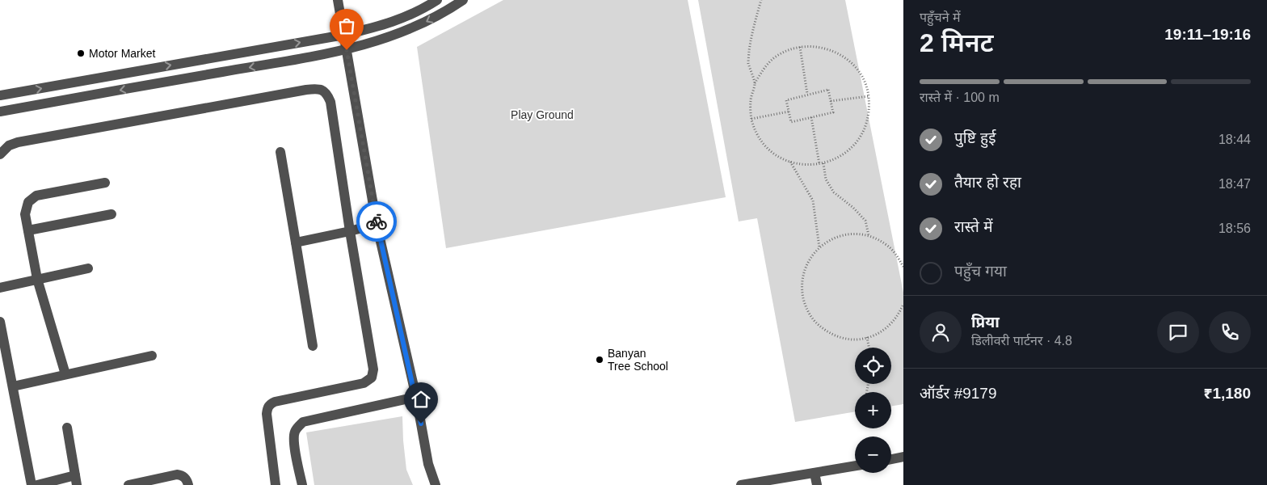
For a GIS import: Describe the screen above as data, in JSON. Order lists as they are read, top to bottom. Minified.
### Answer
{"parks":["Play Ground"],"places":["Motor Market","Banyan Tree School"],"page":{"heading":["2 मिनट","पहुँचने में","19:11–19:16"],"panel":["प्रिया","डिलीवरी पार्टनर · 4.8","ऑर्डर #9179","₹1,180"],"bar":"रास्ते में · 100 m","list":[["पुष्टि हुई","18:44"],["तैयार हो रहा","18:47"],["रास्ते में","18:56"],"पहुँच गया"],"map_buttons":["+","−"]}}
